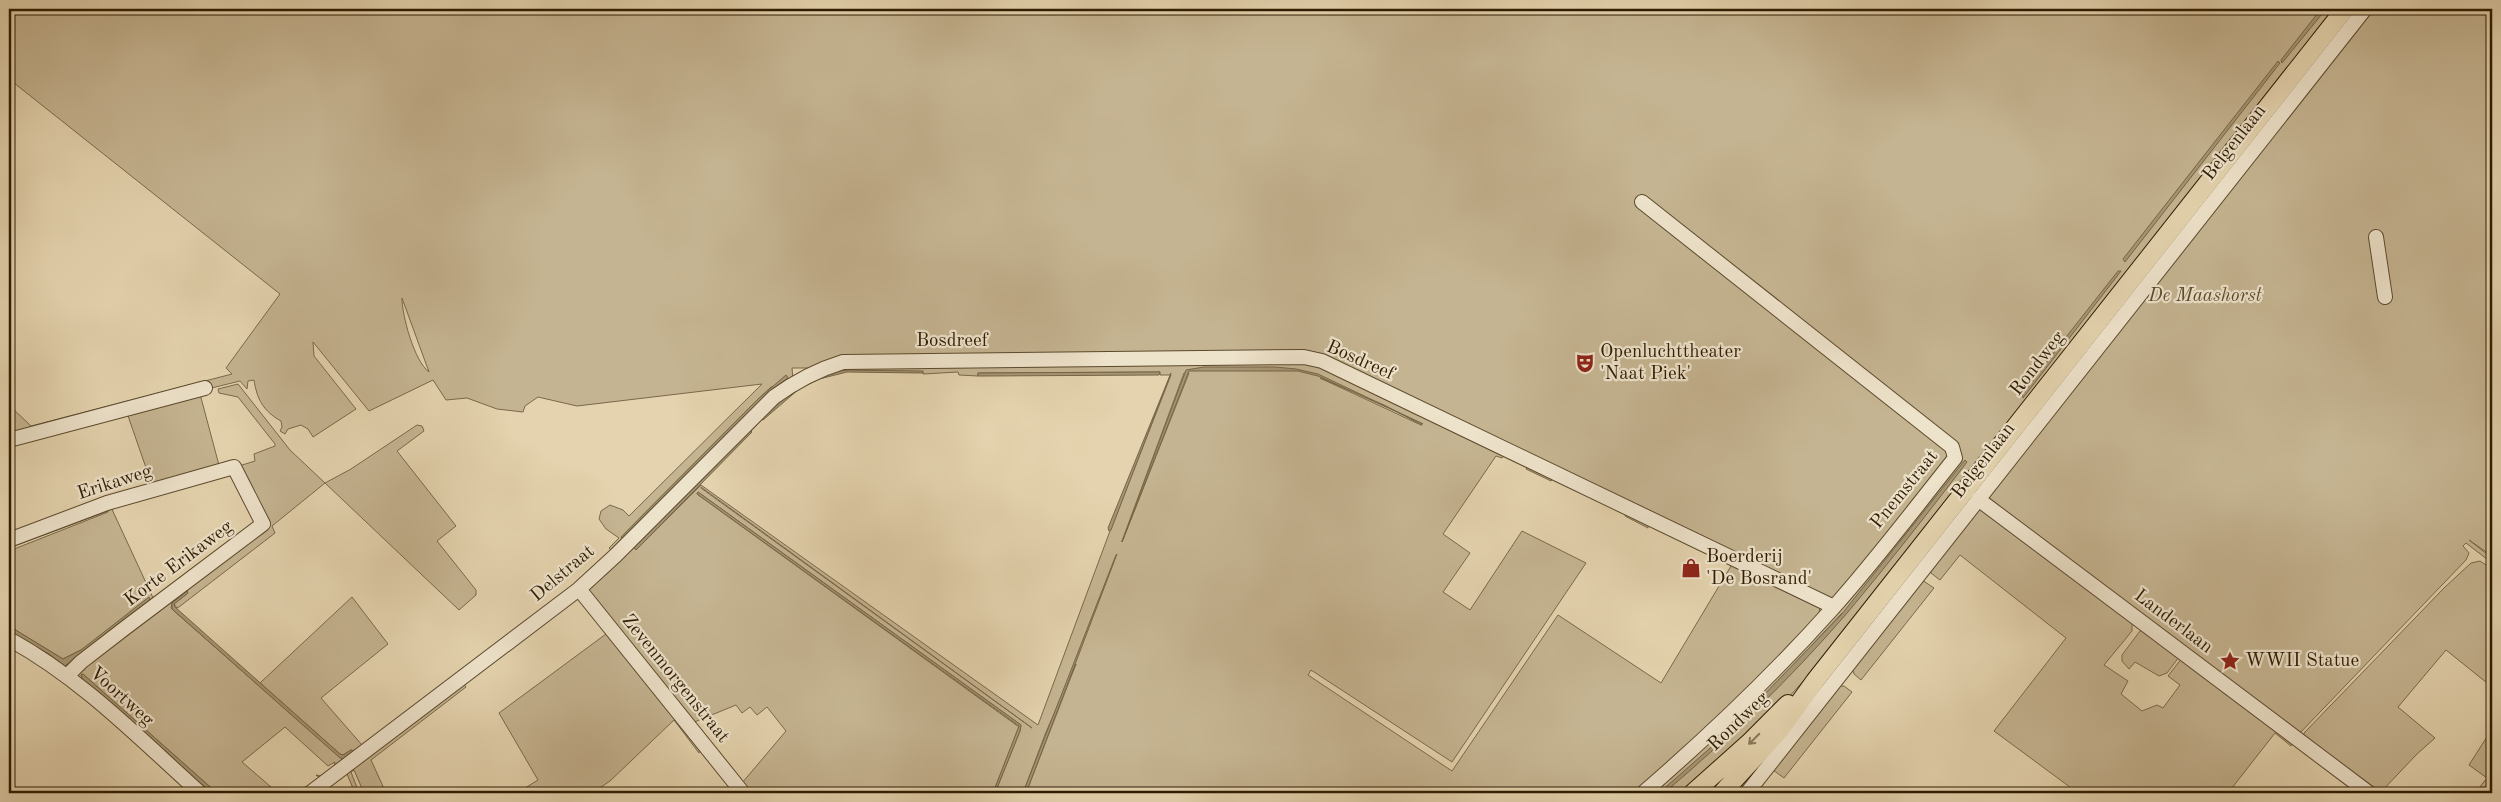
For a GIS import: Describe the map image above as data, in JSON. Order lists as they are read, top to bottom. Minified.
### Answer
{"streets":{"main road":["Rondweg"],"street":["Belgenlaan","Bosdreef","Erikaweg","Pnemstraat","Korte Erikaweg","Delstraat","Landerlaan","Zevenmorgenstraat","Voortweg"]},"crossings":[["Belgenlaan","Rondweg"],["Belgenlaan","Landerlaan"],["Bosdreef","Pnemstraat"],["Bosdreef","Delstraat"],["Erikaweg","Korte Erikaweg"],["Korte Erikaweg","Voortweg"],["Delstraat","Zevenmorgenstraat"]],"parks":["De Maashorst"],"places":{"theatre":["Openluchttheater 'Naat Piek'"],"shop":["Boerderij 'De Bosrand'"],"place":["WWII Statue"]}}
